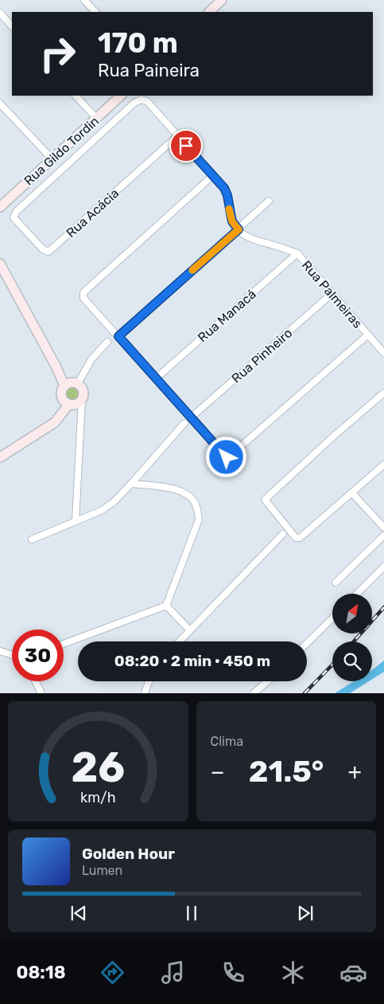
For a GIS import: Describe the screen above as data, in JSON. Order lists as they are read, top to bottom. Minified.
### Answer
{"streets":{"main road":["Rua Gildo Tordin"],"street":["Rua Acácia","Rua Palmeiras","Rua Manacá","Rua Pinheiro"]},"crossings":[["Rua Palmeiras","Rua Manacá"],["Rua Palmeiras","Rua Pinheiro"]],"north":"top right","page":{"turn":["170 m","Rua Paineira"],"limit":"30","trip":"08:20 · 2 min · 450 m","tile":"Clima","heat":["−","21.5°","+"],"song":["Golden Hour","Lumen"],"tabs":"08:18","gauge":["26","km/h"]}}
